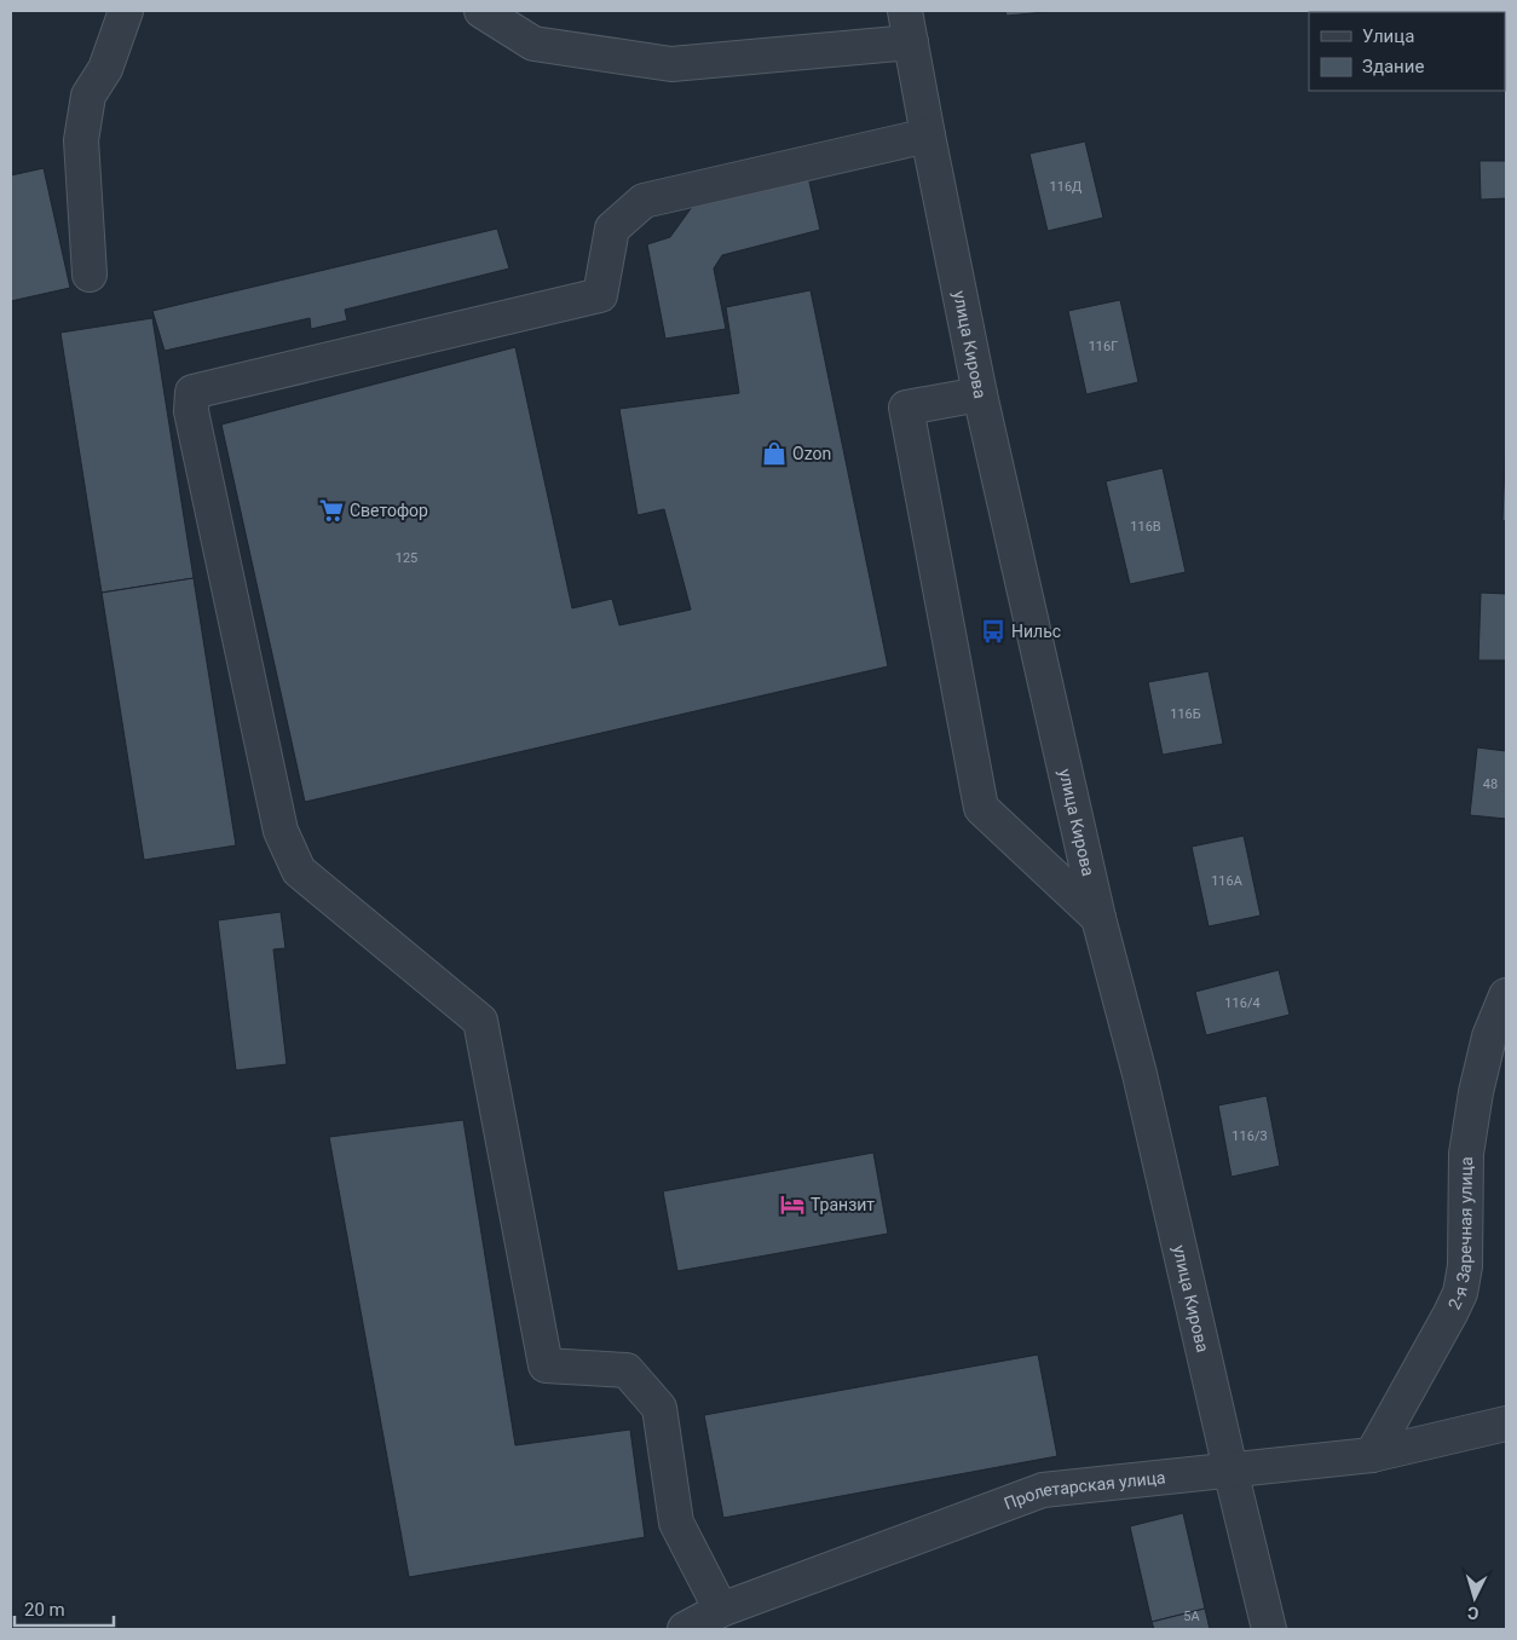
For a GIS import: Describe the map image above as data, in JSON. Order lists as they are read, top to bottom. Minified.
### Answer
{"streets":{"street":["улица Кирова","2-я Заречная улица","Пролетарская улица"]},"crossings":[["улица Кирова","Пролетарская улица"],["2-я Заречная улица","Пролетарская улица"]],"places":{"shop":["Ozon"],"supermarket":["Светофор"],"bus stop":["Нильс"],"hotel":["Транзит"]},"house_numbers":["116Д","116Г","116В","125","116Б","48","116А","116/4","116/3","5А"],"legend":["Улица","Здание"],"scale_bar":"20 m","north":"bottom"}
